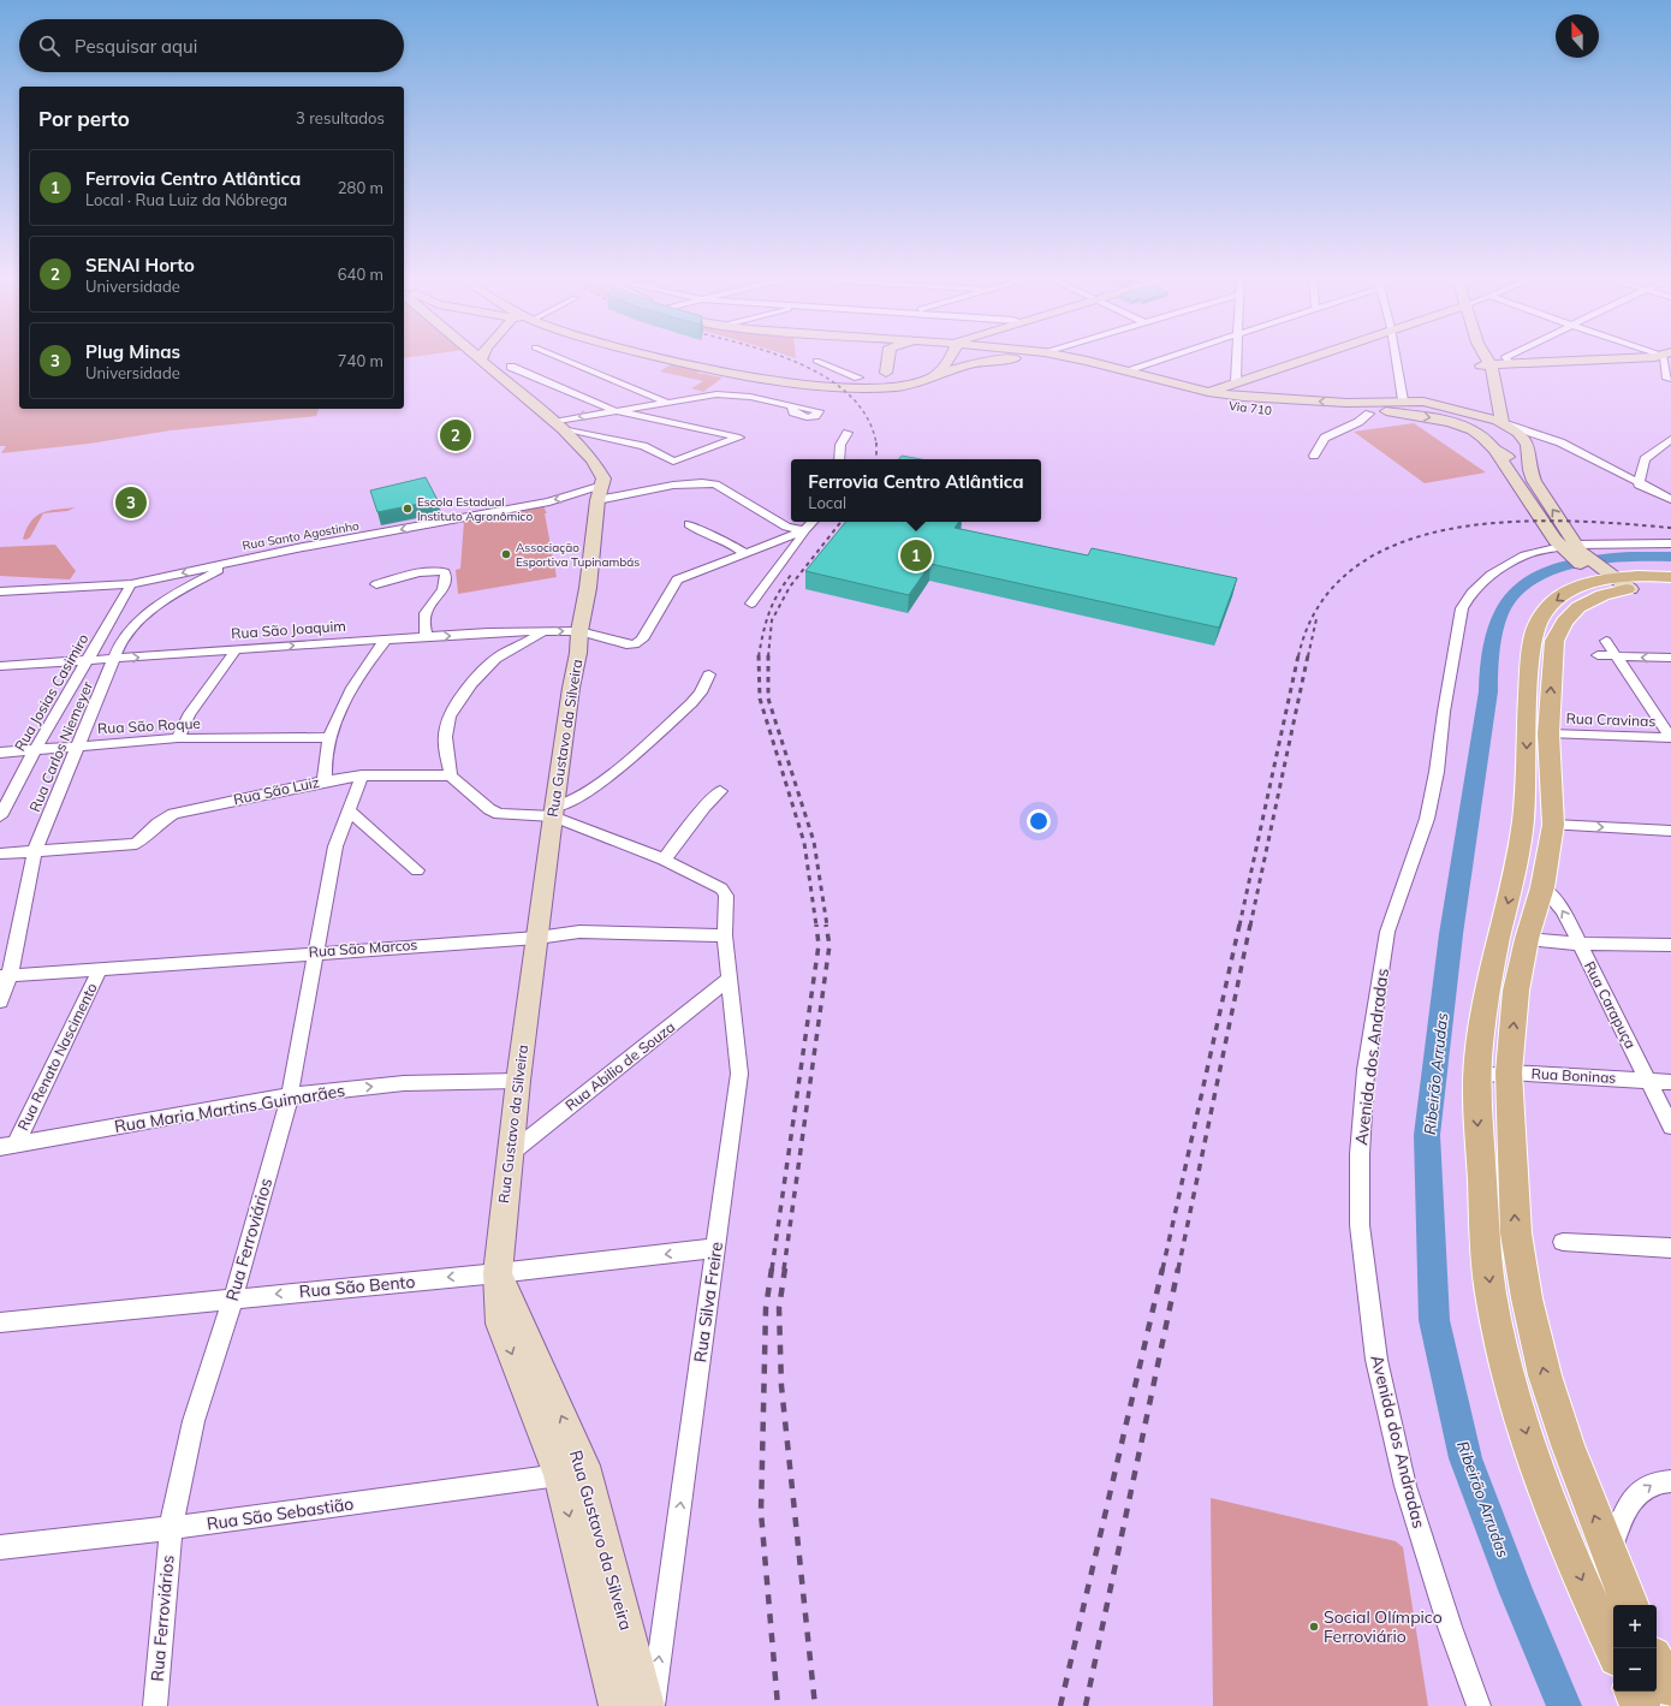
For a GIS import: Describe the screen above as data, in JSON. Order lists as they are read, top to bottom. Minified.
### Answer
{"streets":{"main road":["Via 710","Rua Gustavo da Silveira"],"street":["Rua Santo Agostinho","Rua São Joaquim","Rua Josias Casimiro","Rua Cravinas","Rua São Roque","Rua Carlos Niemeyer","Rua São Luiz","Rua São Marcos","Rua Carapuça","Rua Renato Nascimento","Avenida dos Andradas","Rua Abilio de Souza","Rua Boninas","Rua Maria Martins Guimarães","Rua Ferroviários","Rua São Bento","Rua Silva Freire","Rua São Sebastião"]},"crossings":[["Rua Santo Agostinho","Rua Josias Casimiro"],["Rua Santo Agostinho","Rua Gustavo da Silveira"],["Rua Santo Agostinho","Rua Carlos Niemeyer"],["Rua São Joaquim","Rua Josias Casimiro"],["Rua São Joaquim","Rua Gustavo da Silveira"],["Rua São Joaquim","Rua Carlos Niemeyer"],["Rua Josias Casimiro","Rua São Roque"],["Rua São Roque","Rua Carlos Niemeyer"],["Rua Gustavo da Silveira","Rua São Marcos"],["Rua Gustavo da Silveira","Rua Abilio de Souza"],["Rua Gustavo da Silveira","Rua Maria Martins Guimarães"],["Rua Gustavo da Silveira","Rua São Bento"],["Rua Gustavo da Silveira","Rua São Sebastião"],["Rua Carlos Niemeyer","Rua São Luiz"],["Rua Carlos Niemeyer","Rua São Marcos"],["Rua São Luiz","Rua Ferroviários"],["Rua São Marcos","Rua Renato Nascimento"],["Rua São Marcos","Rua Ferroviários"],["Rua São Marcos","Rua Silva Freire"],["Rua Carapuça","Rua Boninas"],["Rua Renato Nascimento","Rua Maria Martins Guimarães"],["Rua Abilio de Souza","Rua Silva Freire"],["Rua Maria Martins Guimarães","Rua Ferroviários"],["Rua Ferroviários","Rua São Bento"],["Rua Ferroviários","Rua São Sebastião"],["Rua São Bento","Rua Silva Freire"]],"one_way":["Rua Santo Agostinho","Rua São Joaquim","Rua Maria Martins Guimarães","Rua São Bento","Rua Silva Freire"],"water":["Ribeirão Arrudas"],"places":["Escola Estadual Instituto Agronômico","Associação Esportiva Tupinambás","Social Olímpico Ferroviário"],"north":"top","page":{"search":"Pesquisar aqui","heading":["Por perto","3 resultados"],"list":[{"mark":"1","name":"Ferrovia Centro Atlântica","note":"Local · Rua Luiz da Nóbrega","value":"280 m"},{"mark":"2","name":"SENAI Horto","note":"Universidade","value":"640 m"},{"mark":"3","name":"Plug Minas","note":"Universidade","value":"740 m"}],"pins":["2","3","1"],"popup":["Ferrovia Centro Atlântica","Local"],"map_buttons":["+","−"]}}
